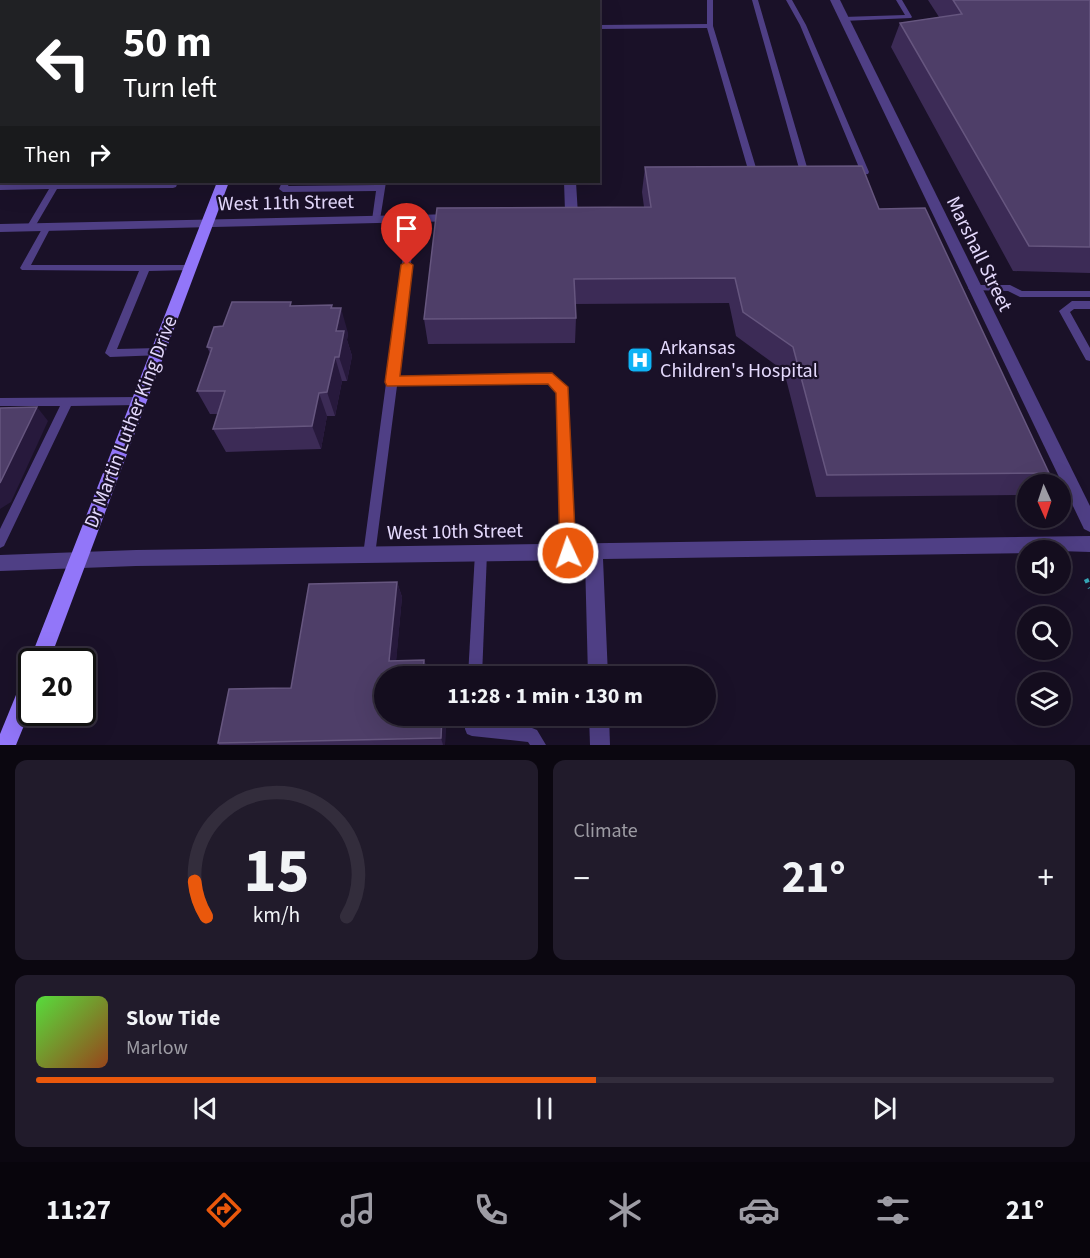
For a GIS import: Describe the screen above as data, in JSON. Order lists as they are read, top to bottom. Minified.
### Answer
{"streets":{"main road":["Dr Martin Luther King Drive"],"street":["West 11th Street","Marshall Street","West 10th Street"]},"crossings":[["West 11th Street","Dr Martin Luther King Drive"],["Dr Martin Luther King Drive","West 10th Street"]],"places":{"hospital":["Arkansas Children's Hospital"]},"north":"bottom","page":{"turn":["50 m","Turn left"],"then":"Then","limit":"20","trip":"11:28 · 1 min · 130 m","tile":"Climate","heat":["−","21°","+"],"song":["Slow Tide","Marlow"],"tabs":["11:27","21°"],"gauge":["15","km/h"]}}
